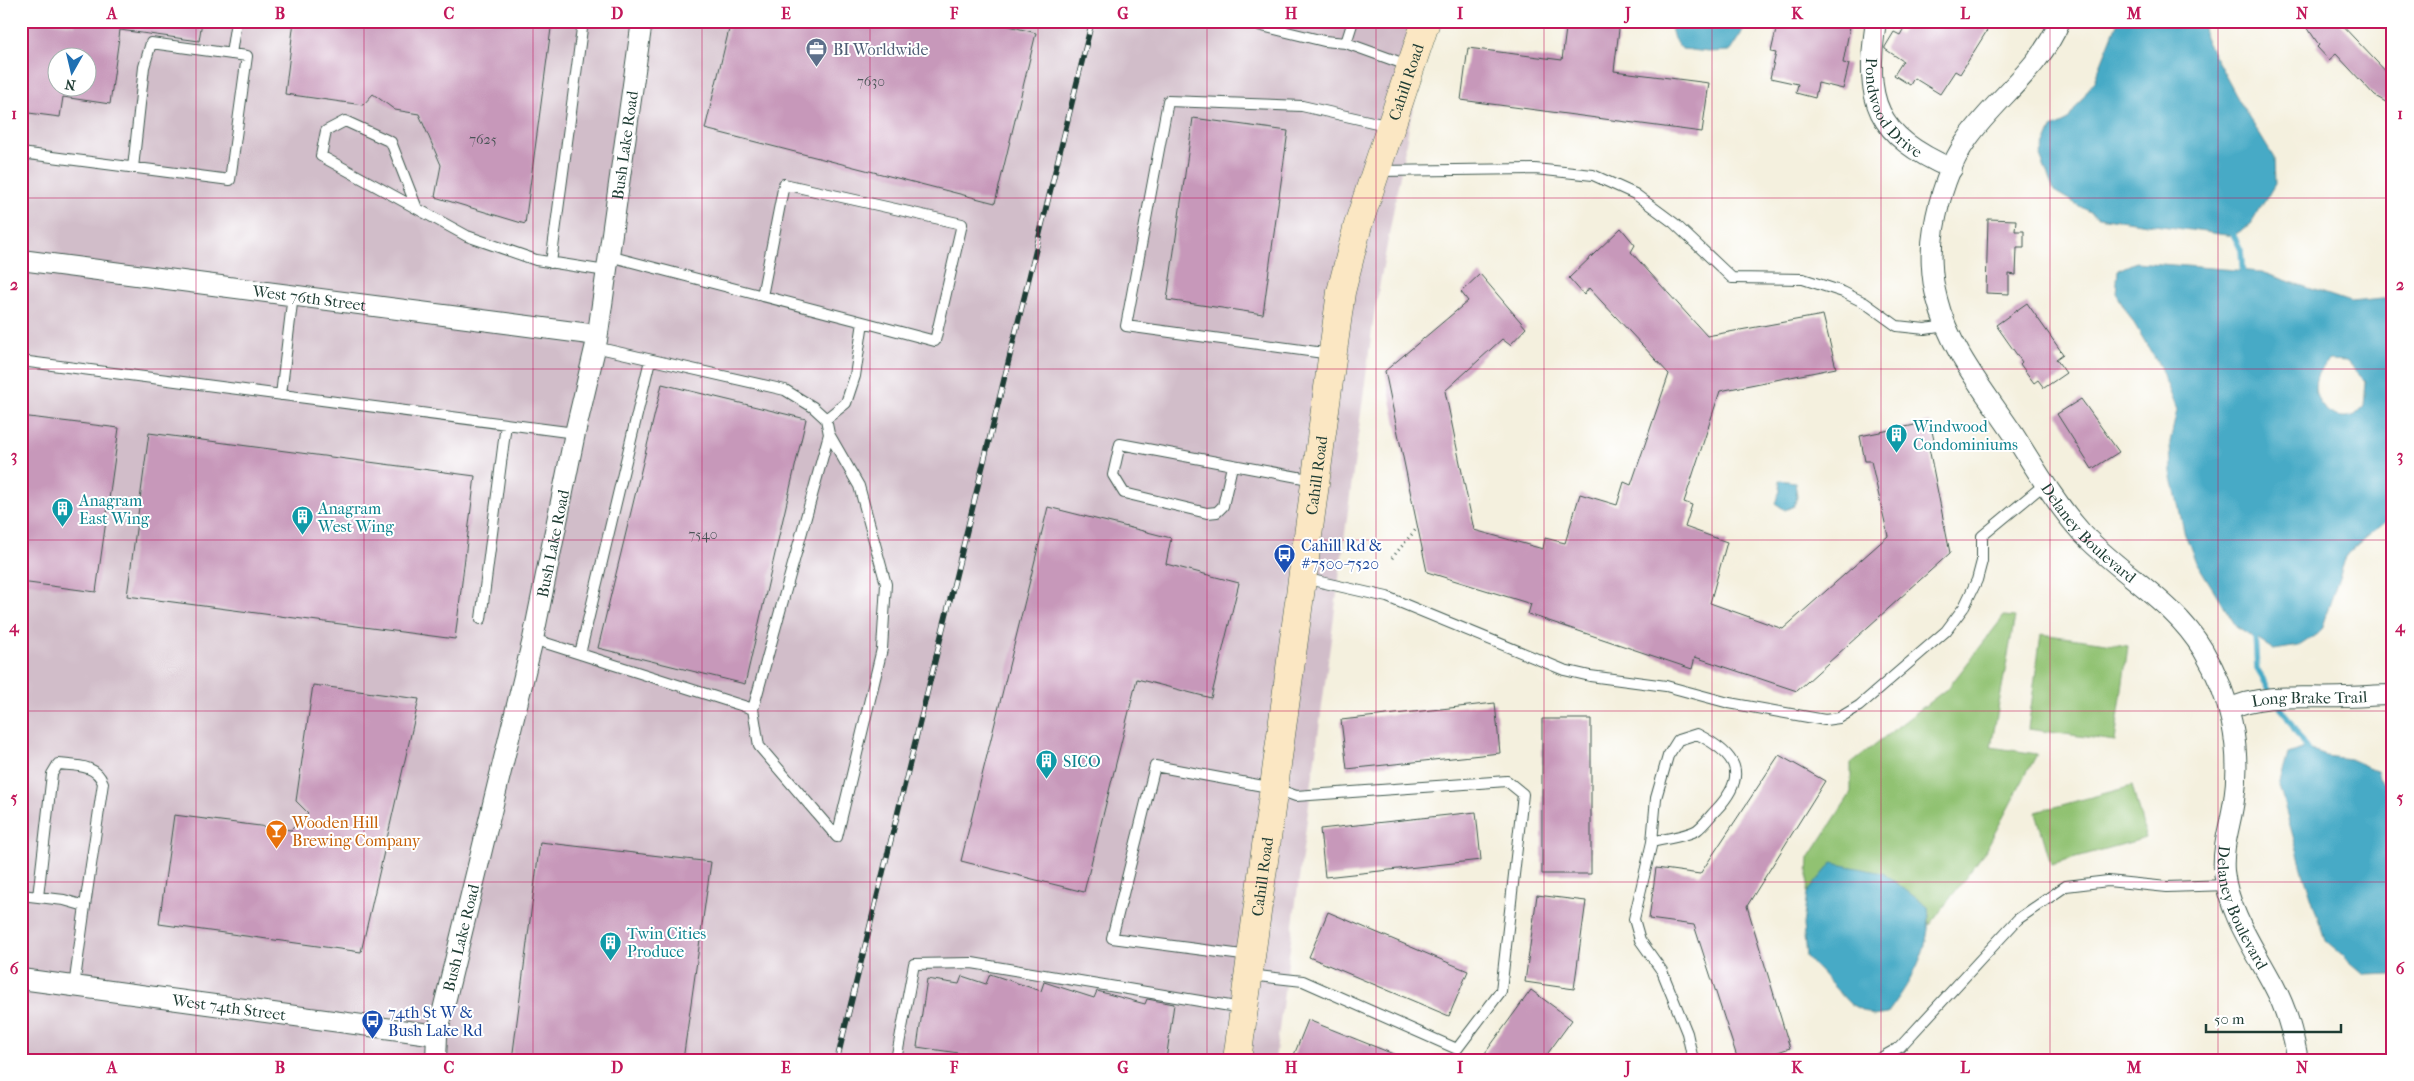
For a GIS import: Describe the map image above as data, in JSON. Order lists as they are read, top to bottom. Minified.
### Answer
{"streets":{"street":["Cahill Road","Pondwood Drive","Bush Lake Road","West 76th Street","Delaney Boulevard","Long Brake Trail","West 74th Street"]},"crossings":[["Pondwood Drive","Delaney Boulevard"],["Bush Lake Road","West 76th Street"],["Bush Lake Road","West 74th Street"],["Delaney Boulevard","Long Brake Trail"]],"places":{"office":["BI Worldwide"],"building":["Windwood Condominiums","Anagram East Wing","Anagram West Wing","SICO","Twin Cities Produce"],"bus stop":["Cahill Rd & #7500-7520","74th St W & Bush Lake Rd"],"bar":["Wooden Hill Brewing Company"]},"house_numbers":["7630","7625","7540"],"scale_bar":"50 m","north":"bottom","grid":{"columns":["A","B","C","D","E","F","G","H","I","J","K","L","M","N"],"rows":["1","2","3","4","5","6"]}}
